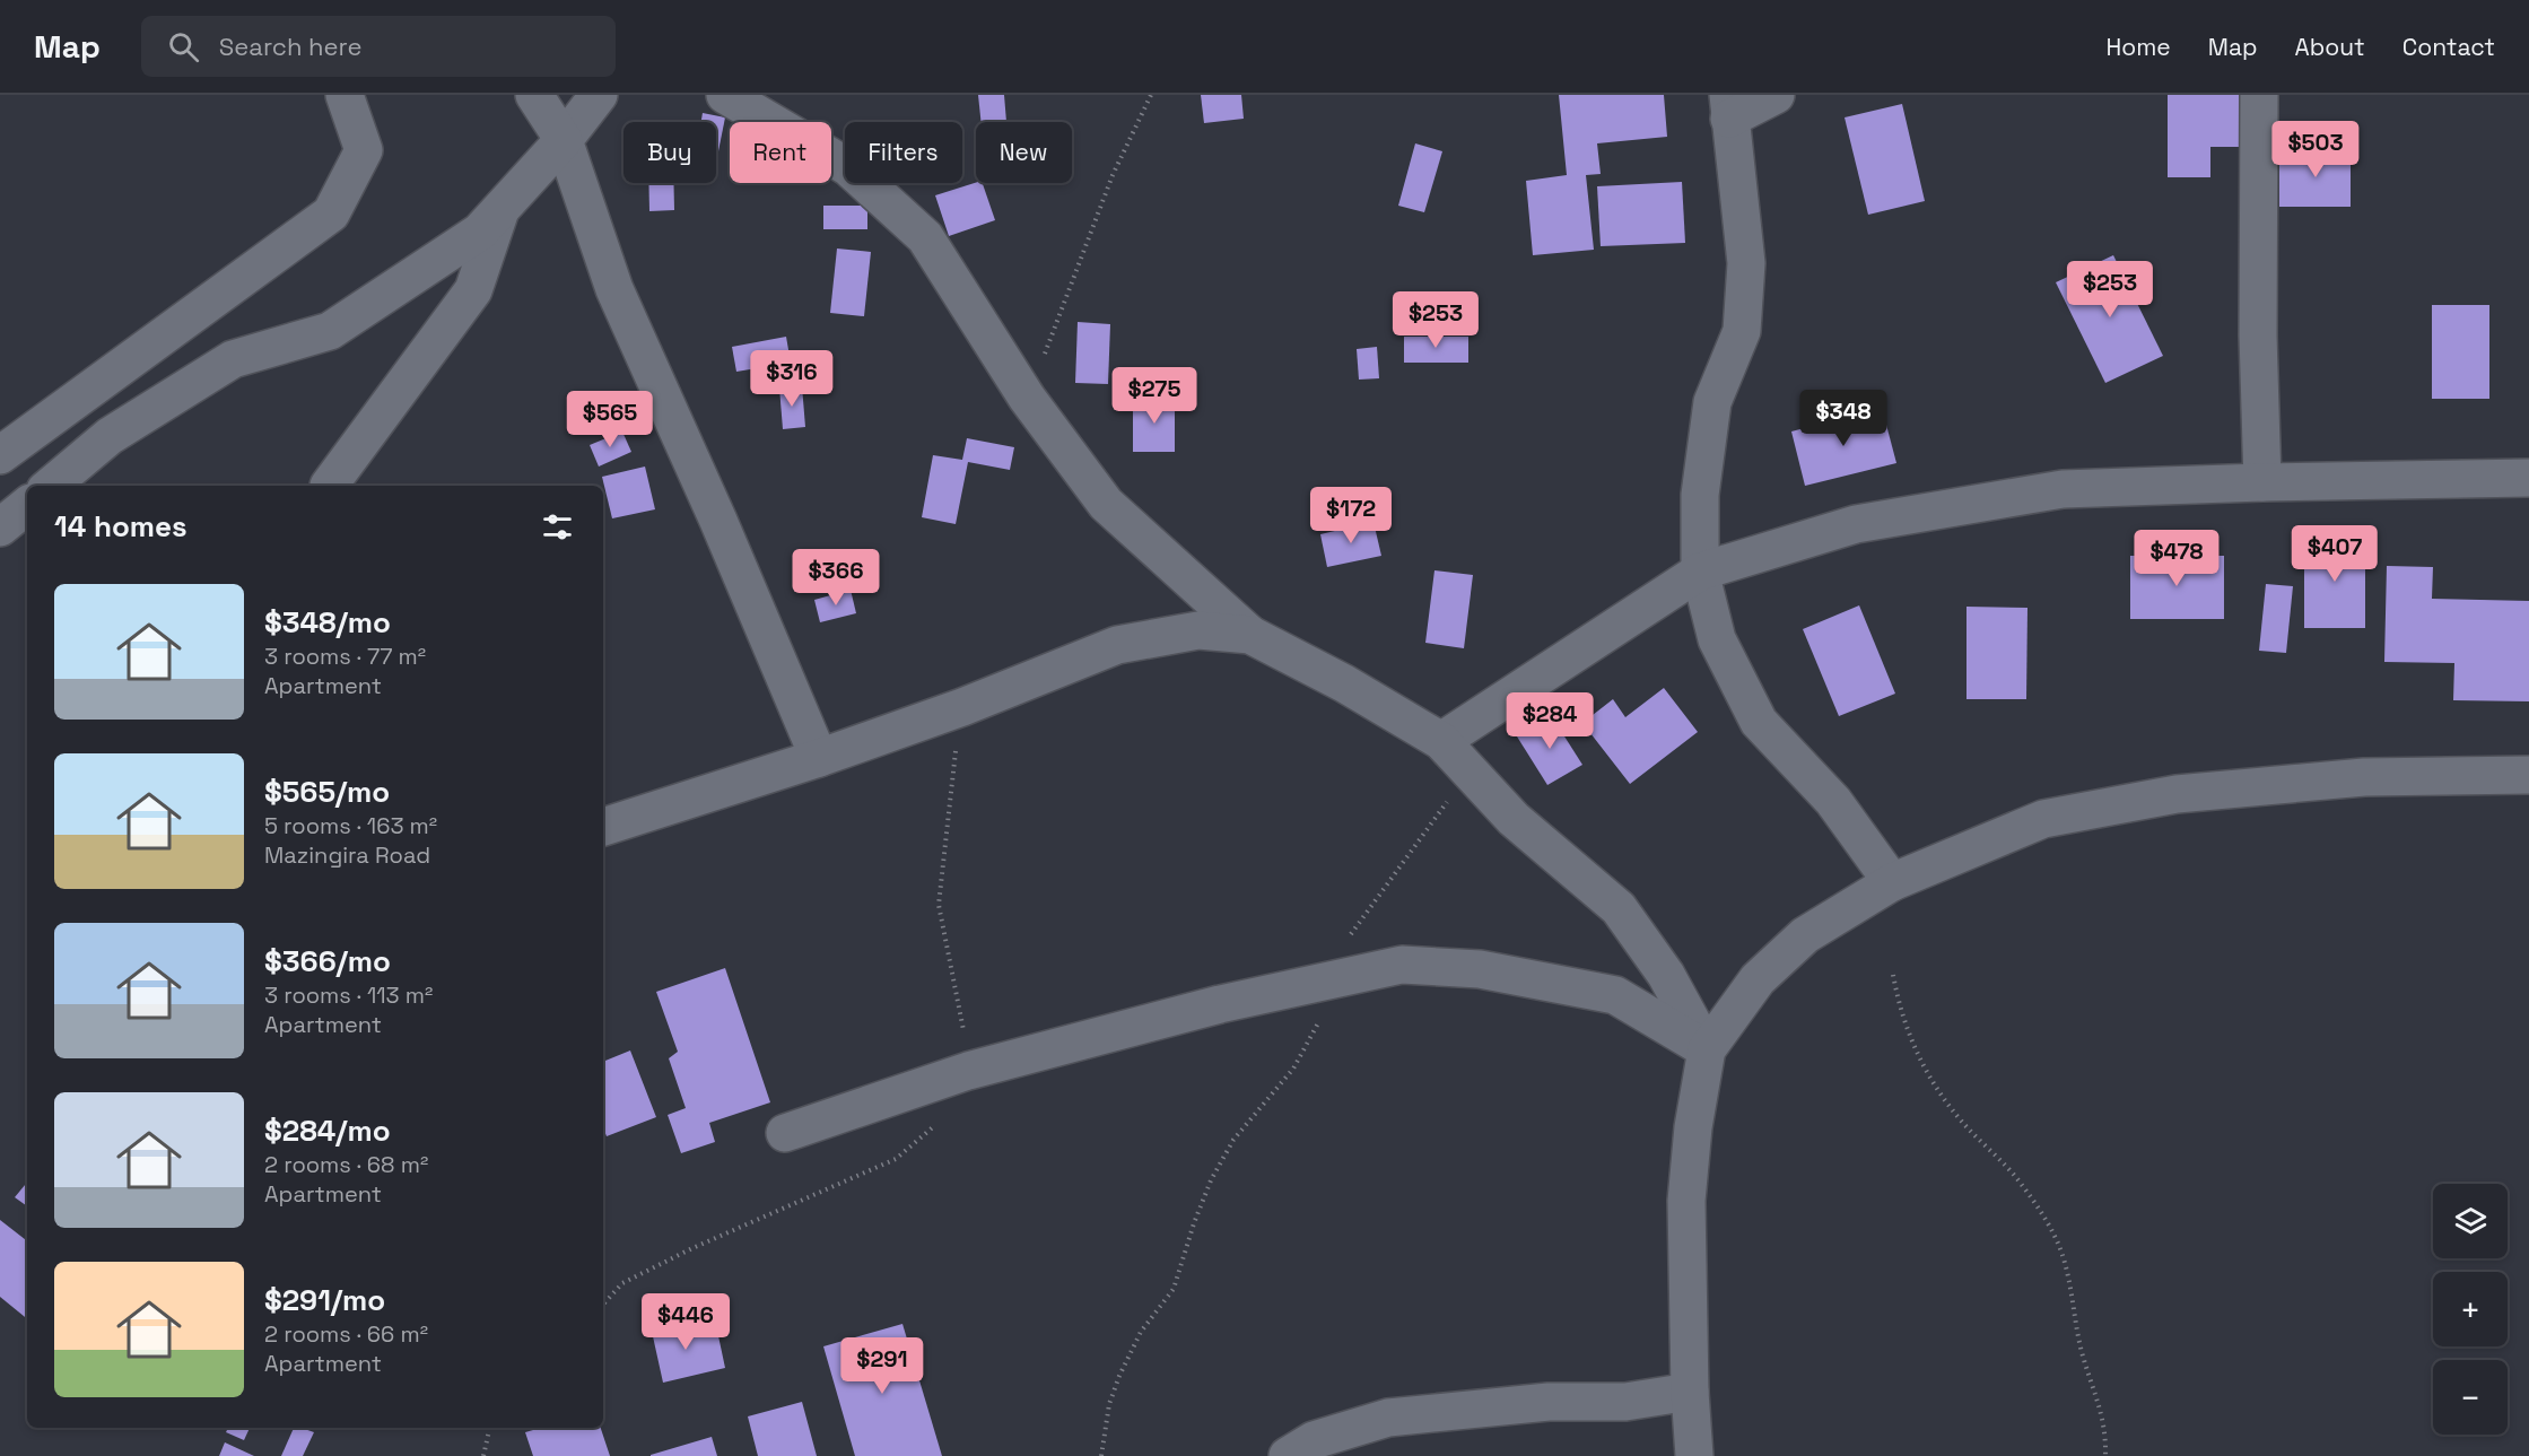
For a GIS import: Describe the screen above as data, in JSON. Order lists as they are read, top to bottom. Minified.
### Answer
{"page":{"header":"Map","search":"Search here","nav":["Home","Map","About","Contact"],"price":["$503","$253","$253","$316","$275","$348","$565","$172","$407","$478","$366","$284","$446","$291"],"chip":["Buy","Rent","Filters","New"],"heading":"14 homes","list":[{"name":"$348/mo","note":"3 rooms · 77 m² · Apartment"},{"name":"$565/mo","note":"5 rooms · 163 m² · Mazingira Road"},{"name":"$366/mo","note":"3 rooms · 113 m² · Apartment"},{"name":"$284/mo","note":"2 rooms · 68 m² · Apartment"},{"name":"$291/mo","note":"2 rooms · 66 m² · Apartment"}],"map_buttons":["+","−"]}}
